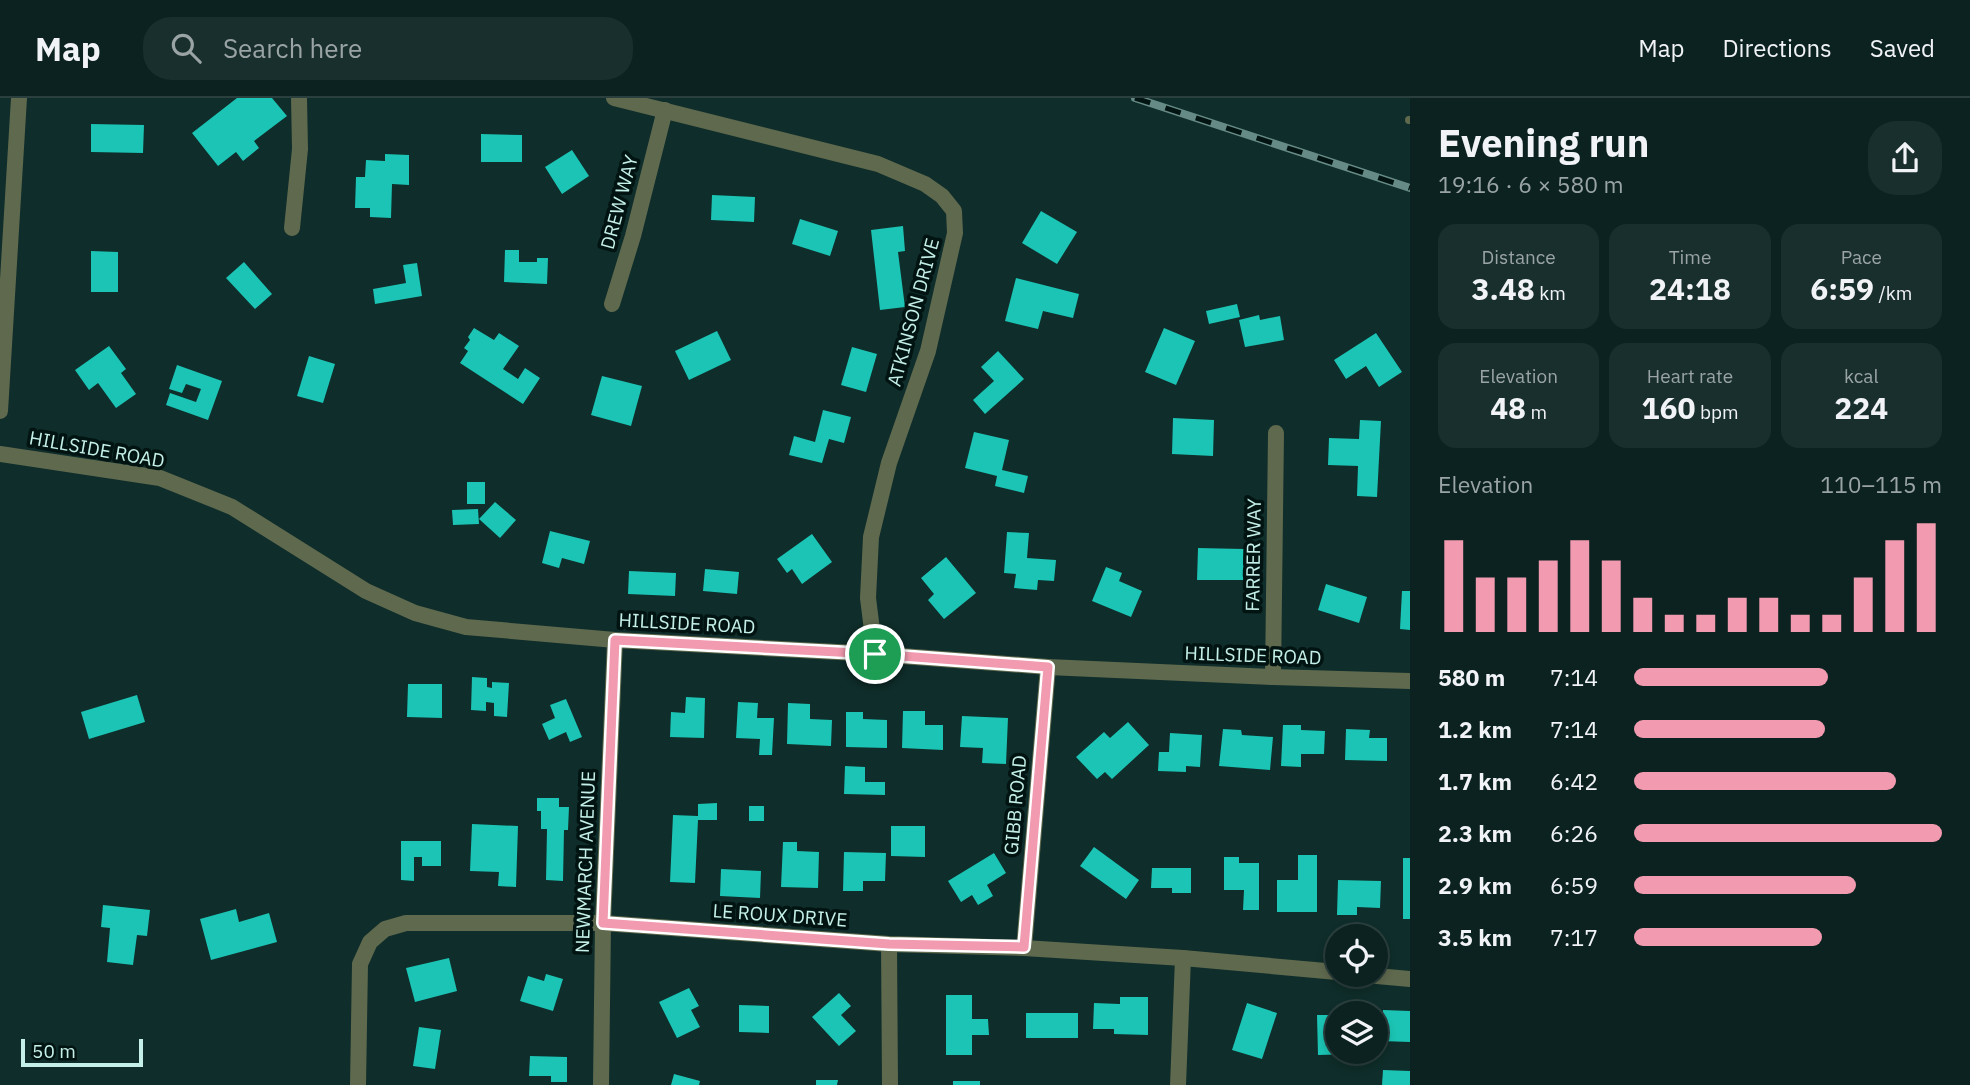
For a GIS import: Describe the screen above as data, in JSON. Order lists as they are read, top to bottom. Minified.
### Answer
{"streets":{"street":["DREW WAY","ATKINSON DRIVE","HILLSIDE ROAD","FARRER WAY","GIBB ROAD","NEWMARCH AVENUE","LE ROUX DRIVE"]},"crossings":[["DREW WAY","ATKINSON DRIVE"],["ATKINSON DRIVE","HILLSIDE ROAD"],["HILLSIDE ROAD","FARRER WAY"],["HILLSIDE ROAD","GIBB ROAD"],["HILLSIDE ROAD","NEWMARCH AVENUE"],["GIBB ROAD","LE ROUX DRIVE"],["NEWMARCH AVENUE","LE ROUX DRIVE"]],"scale_bar":"50 m","page":{"header":"Map","search":"Search here","nav":["Map","Directions","Saved"],"heading":["Evening run","19:16 · 6 × 580 m"],"stats":[["Distance","3.48 km"],["Time","24:18"],["Pace","6:59 /km"],["Elevation","48 m"],["Heart rate","160 bpm"],["kcal","224"]],"chart":["Elevation","110–115 m"],"list":[{"name":"580 m","note":"7:14"},{"name":"1.2 km","note":"7:14"},{"name":"1.7 km","note":"6:42"},{"name":"2.3 km","note":"6:26"},{"name":"2.9 km","note":"6:59"},{"name":"3.5 km","note":"7:17"}],"scale":"50 m"}}
